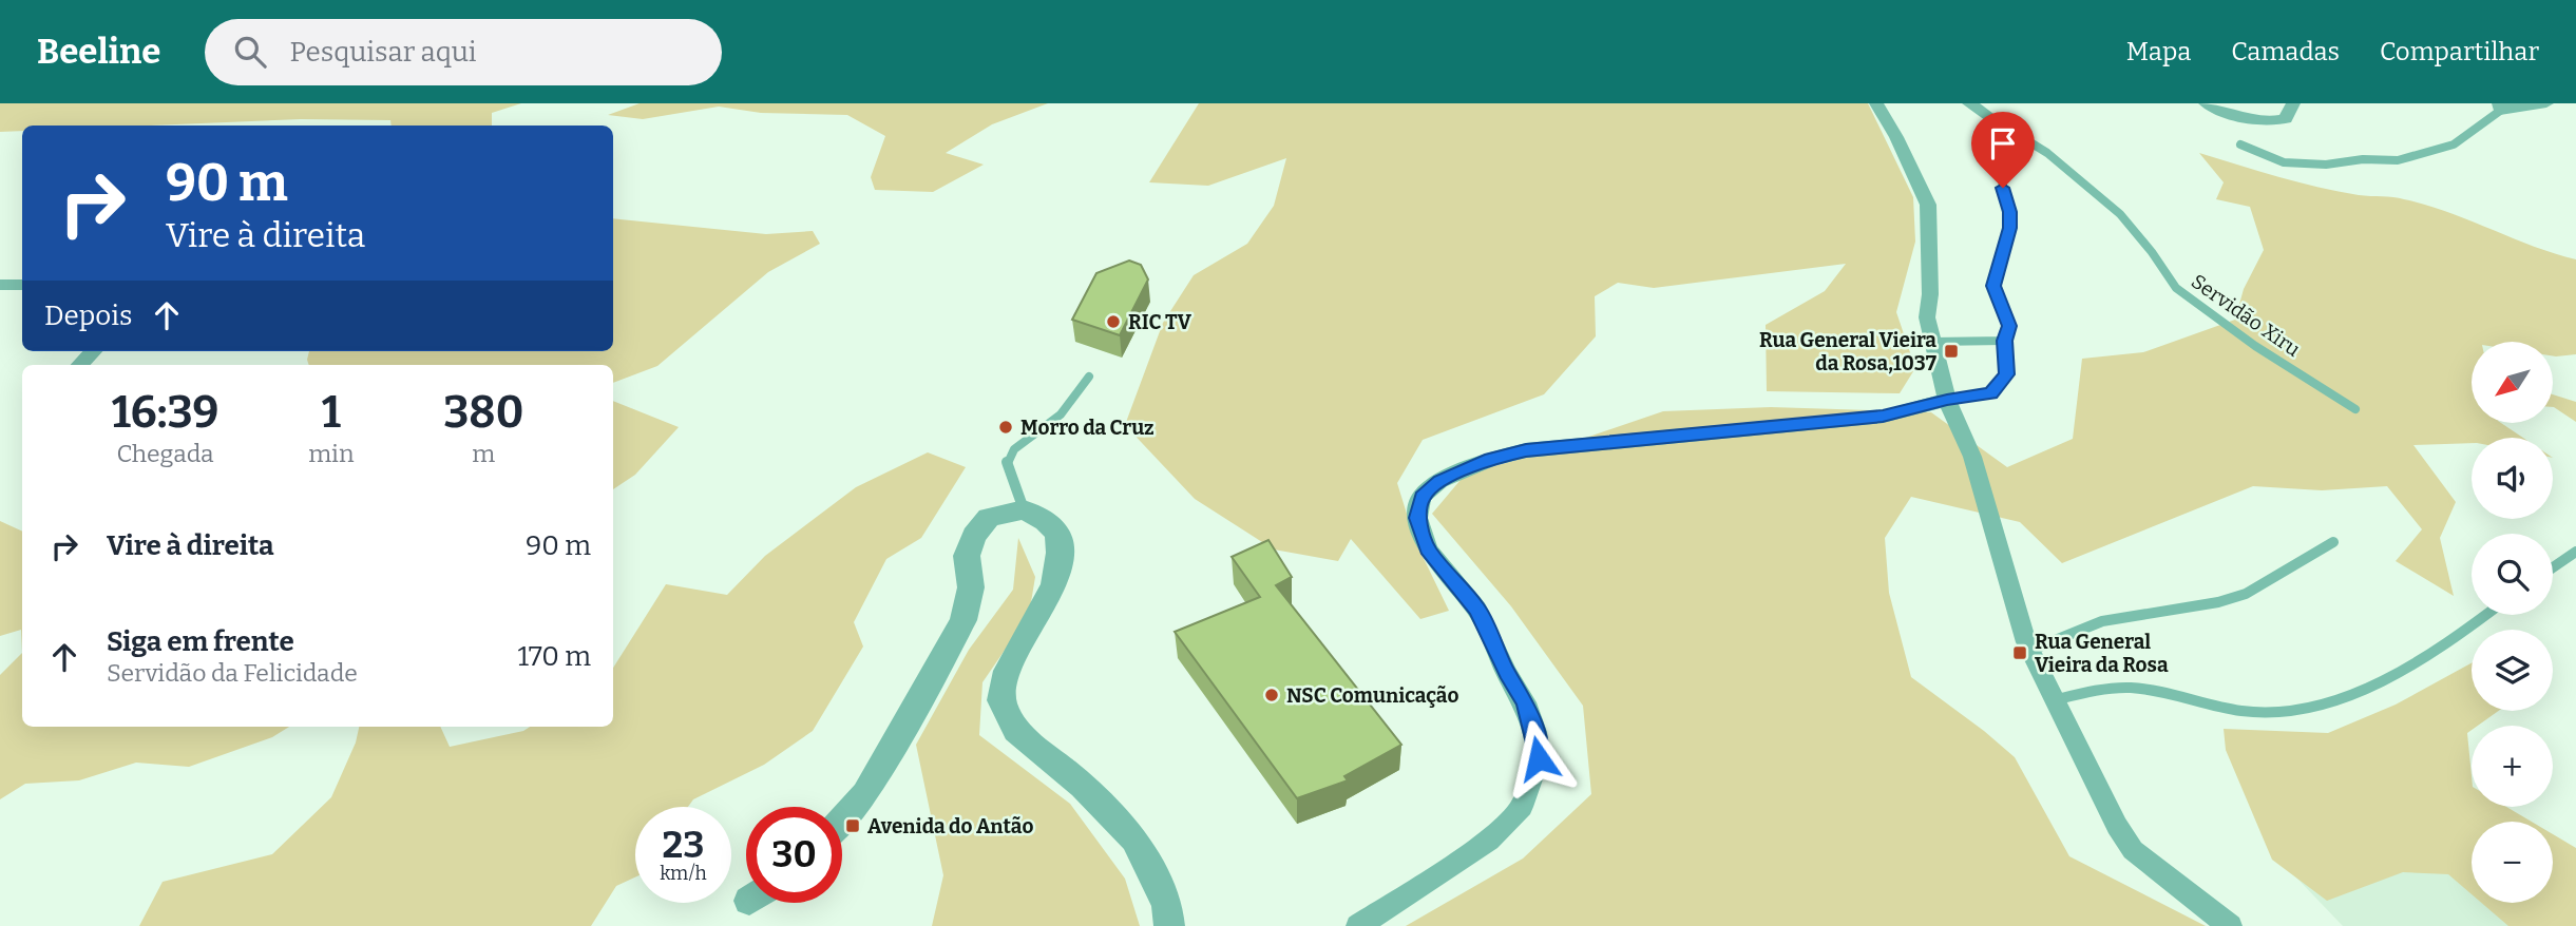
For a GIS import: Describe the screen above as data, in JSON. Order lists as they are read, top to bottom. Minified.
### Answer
{"streets":{"lane":["Servidão Xiru"]},"places":{"other":["RIC TV","Morro da Cruz","NSC Comunicação"],"transit":["Rua General Vieira da Rosa,1037","Rua General Vieira da Rosa","Avenida do Antão"]},"north":"bottom left","page":{"header":"Beeline","search":"Pesquisar aqui","nav":["Mapa","Camadas","Compartilhar"],"turn":["90 m","Vire à direita"],"then":"Depois","map_buttons":["+","−"],"eta":["16:39","Chegada","1","min","380","m"],"list":[{"name":"Vire à direita","value":"90 m"},{"name":"Siga em frente","note":"Servidão da Felicidade","value":"170 m"}],"speed":"23 km/h","limit":"30"}}
